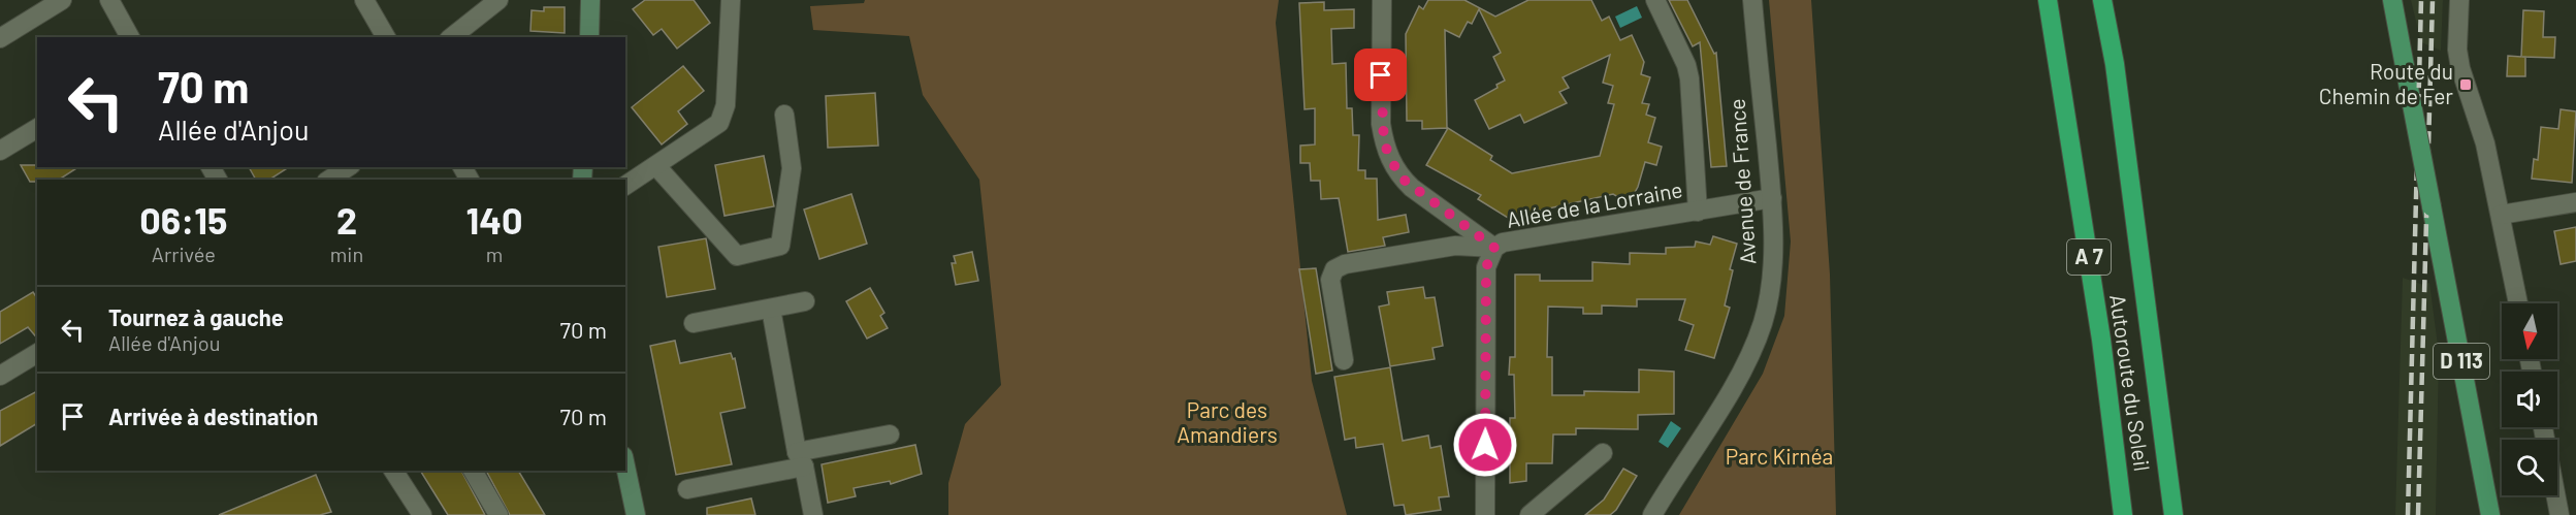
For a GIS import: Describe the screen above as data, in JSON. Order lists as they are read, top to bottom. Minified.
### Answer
{"streets":{"highway":["A 7","Autoroute du Soleil"],"main road":["D 113"],"street":["Avenue de France","Allée de la Lorraine"]},"crossings":[["Avenue de France","Allée de la Lorraine"]],"parks":["Parc des Amandiers","Parc Kirnéa"],"places":{"transit":["Route du Chemin de Fer"]},"north":"bottom","page":{"turn":["70 m","Allée d'Anjou"],"eta":["06:15","Arrivée","2","min","140","m"],"list":[{"name":"Tournez à gauche","note":"Allée d'Anjou","value":"70 m"},{"name":"Arrivée à destination","value":"70 m"}]}}
